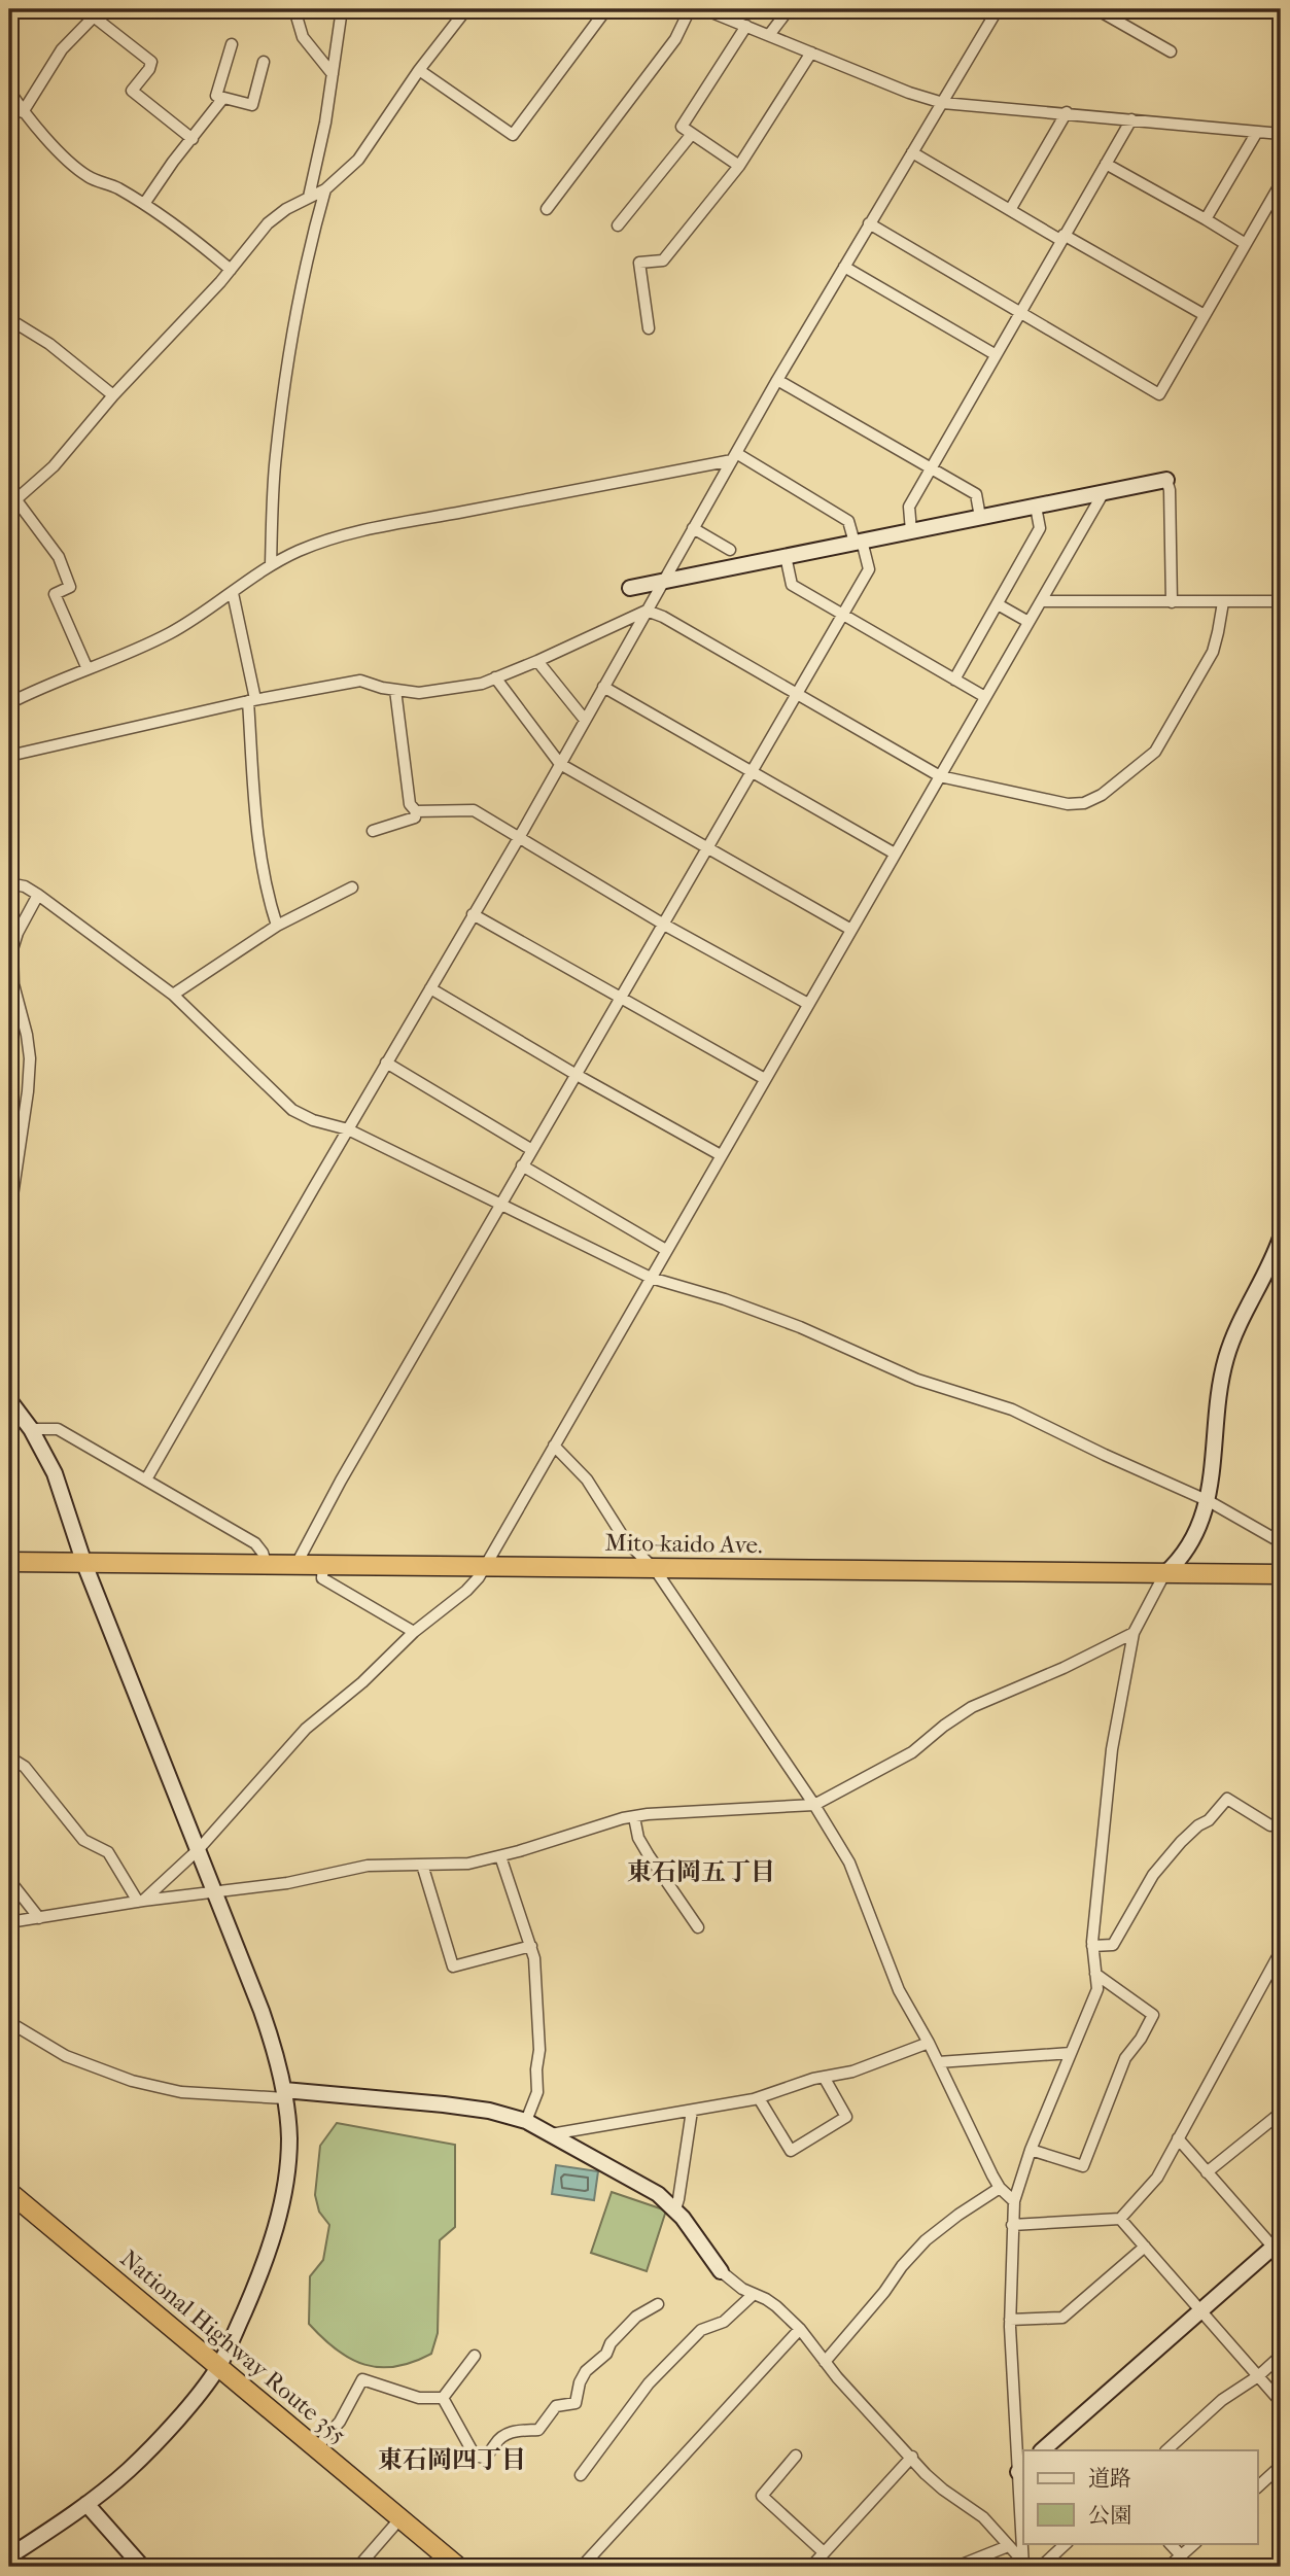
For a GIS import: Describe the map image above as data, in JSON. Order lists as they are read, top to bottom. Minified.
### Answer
{"streets":{"highway":["Mito-kaido Ave.","National Highway Route 355"]},"districts":["東石岡五丁目","東石岡四丁目"],"legend":["道路","公園"]}
